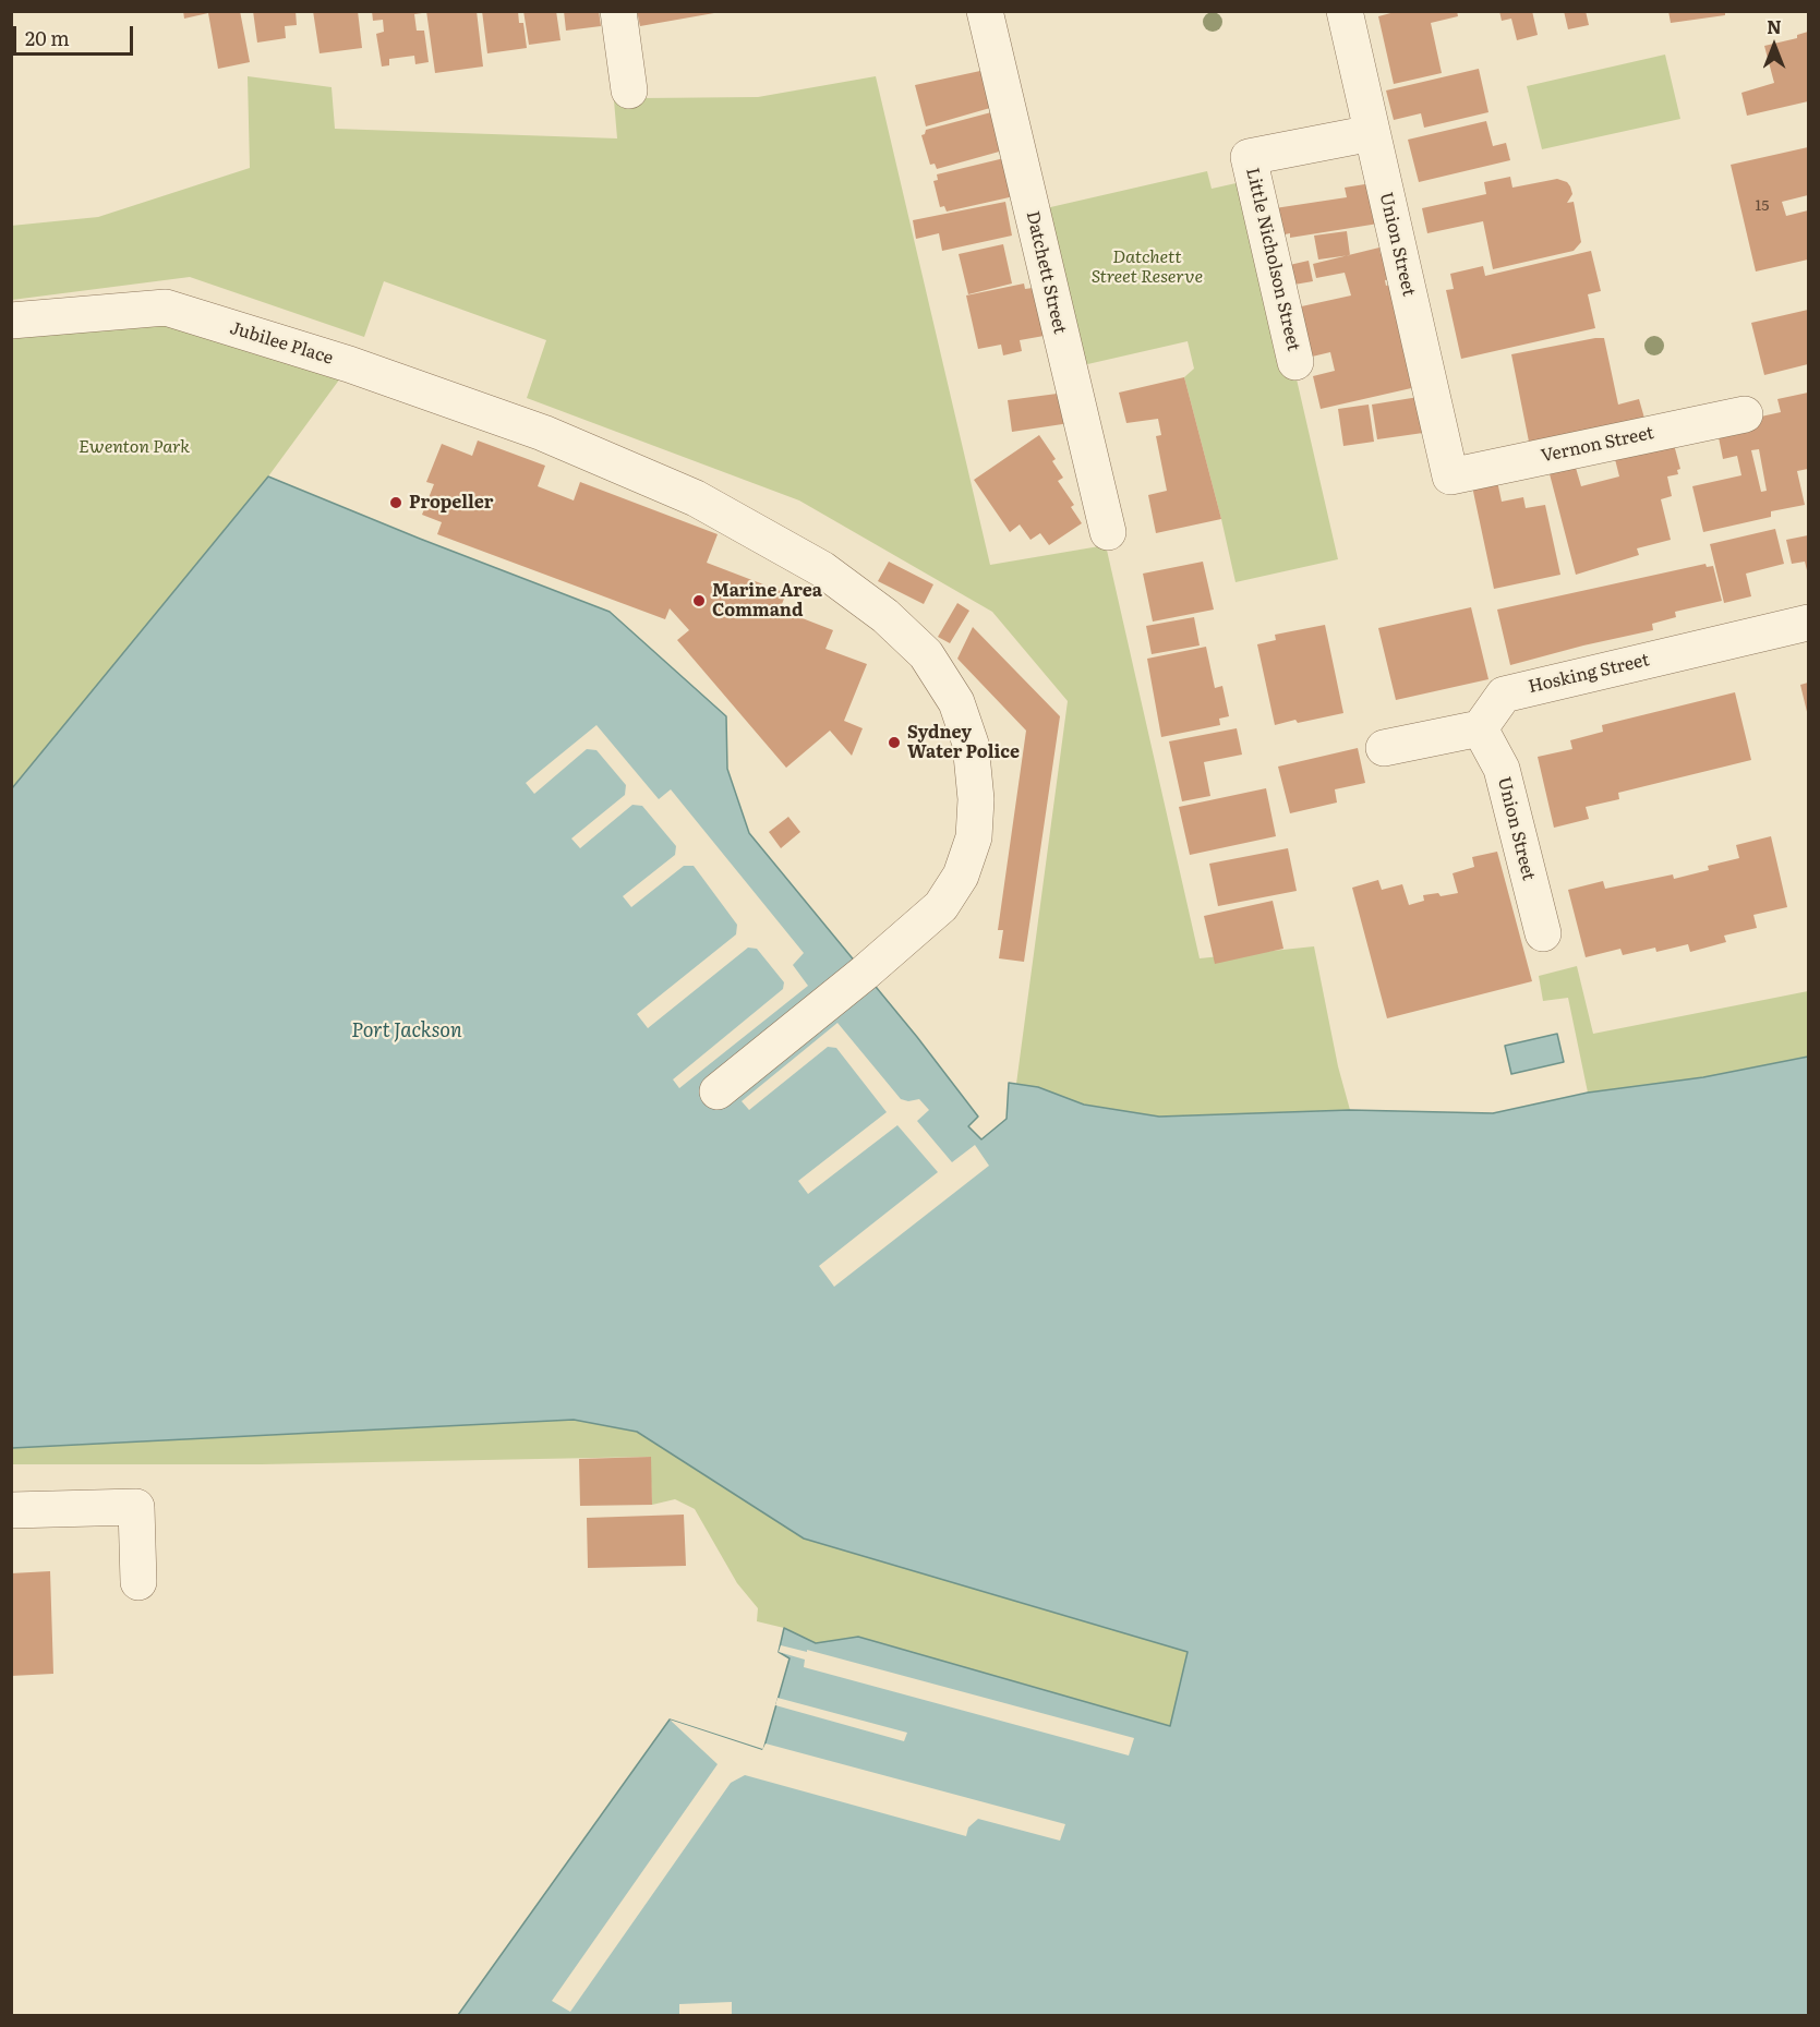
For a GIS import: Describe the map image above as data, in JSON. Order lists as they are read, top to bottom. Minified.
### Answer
{"streets":{"street":["Union Street","Little Nicholson Street","Datchett Street","Jubilee Place","Vernon Street","Hosking Street"]},"crossings":[["Union Street","Little Nicholson Street"],["Union Street","Vernon Street"],["Union Street","Hosking Street"]],"water":["Port Jackson"],"parks":["Datchett Street Reserve","Ewenton Park"],"places":["Propeller","Marine Area Command","Sydney Water Police"],"house_numbers":["15"],"scale_bar":"20 m","north":"top"}
